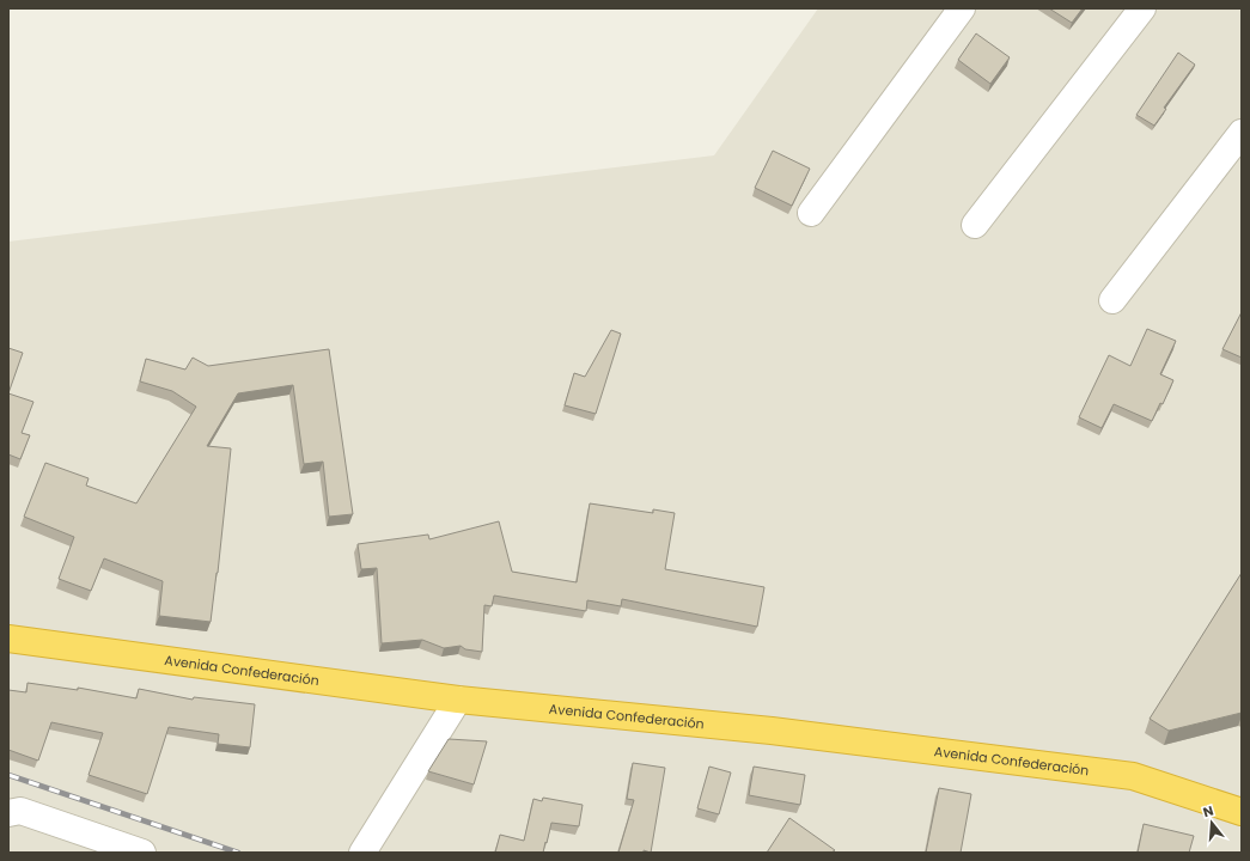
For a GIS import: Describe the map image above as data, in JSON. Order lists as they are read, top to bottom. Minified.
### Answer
{"streets":{"highway":["Avenida Confederación"]},"north":"top"}
